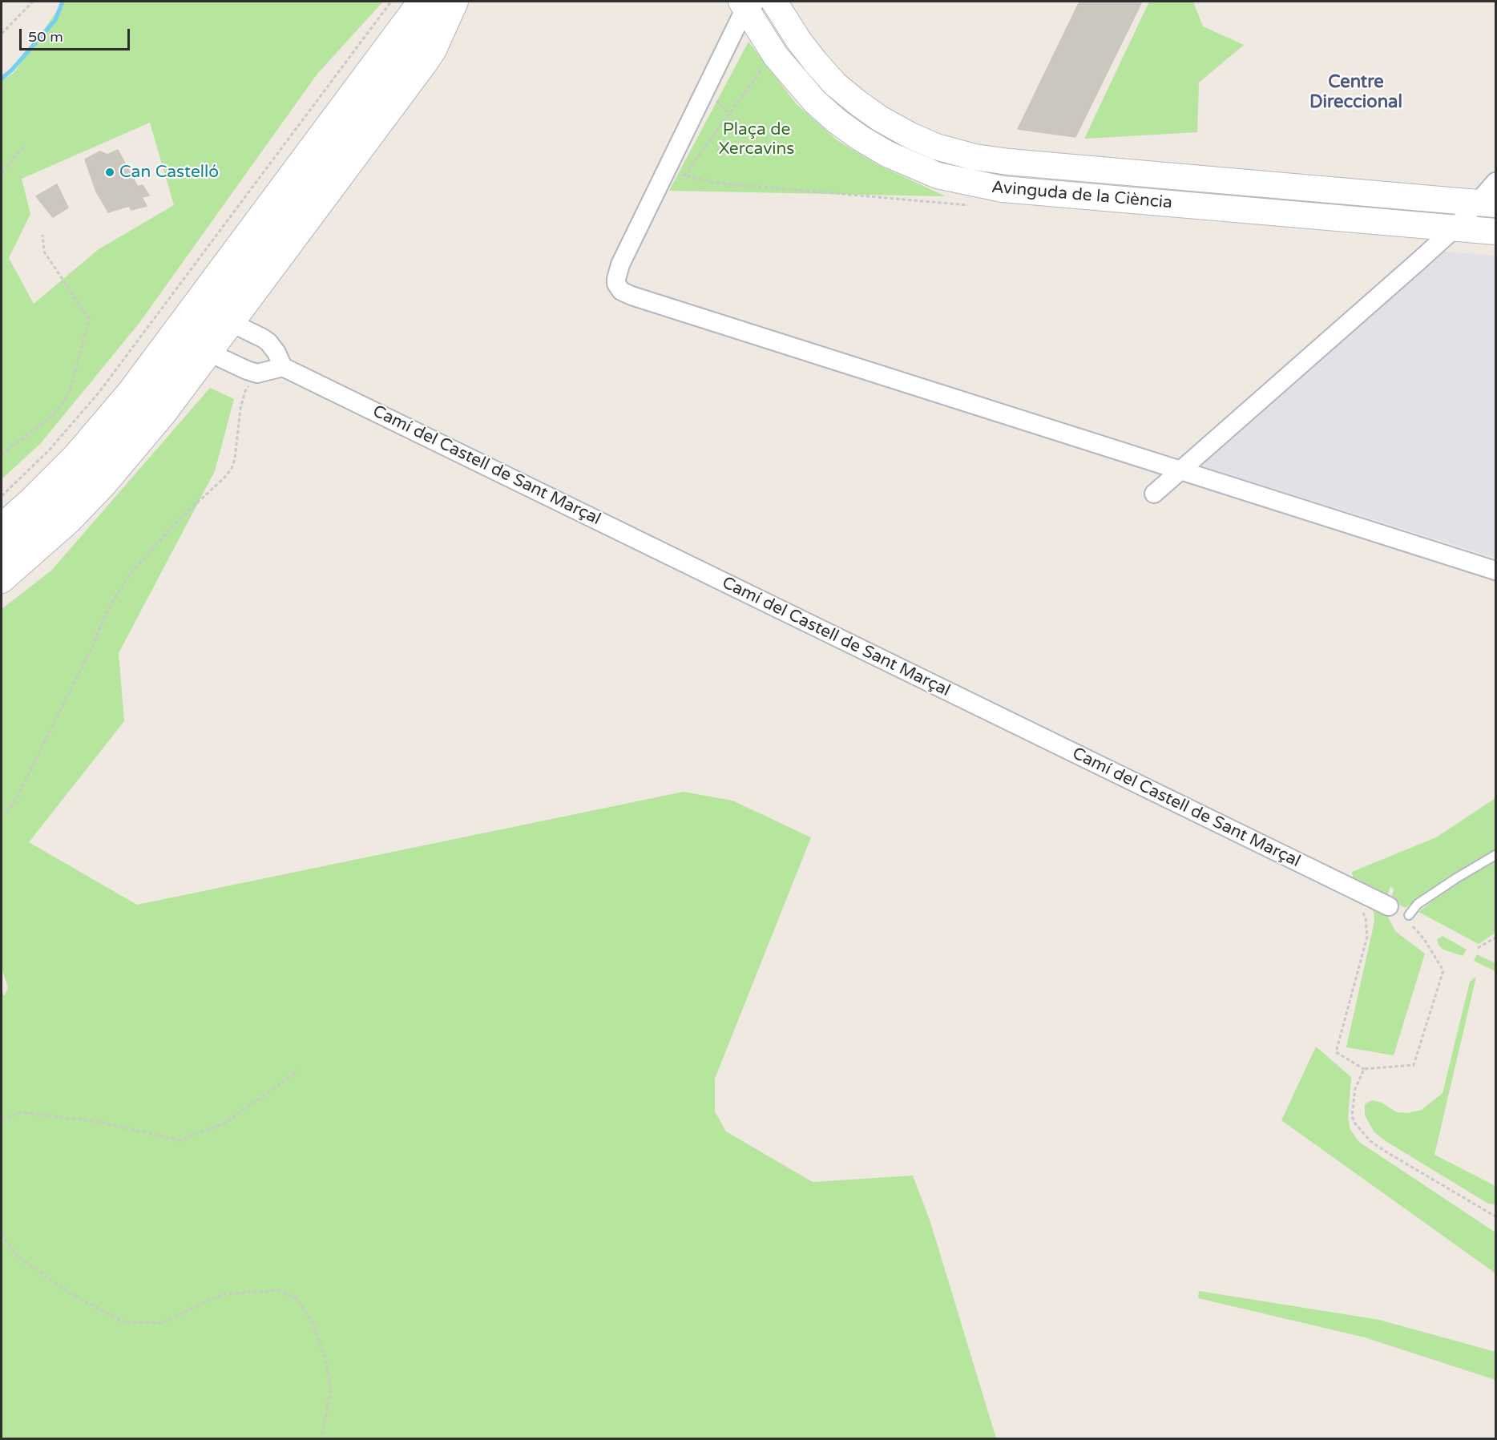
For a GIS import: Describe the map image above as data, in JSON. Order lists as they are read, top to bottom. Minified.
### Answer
{"streets":{"main road":["Avinguda de la Ciència"],"street":["Camí del Castell de Sant Marçal"]},"districts":["Centre Direccional"],"parks":["Plaça de Xercavins"],"places":["Can Castelló"],"scale_bar":"50 m"}
